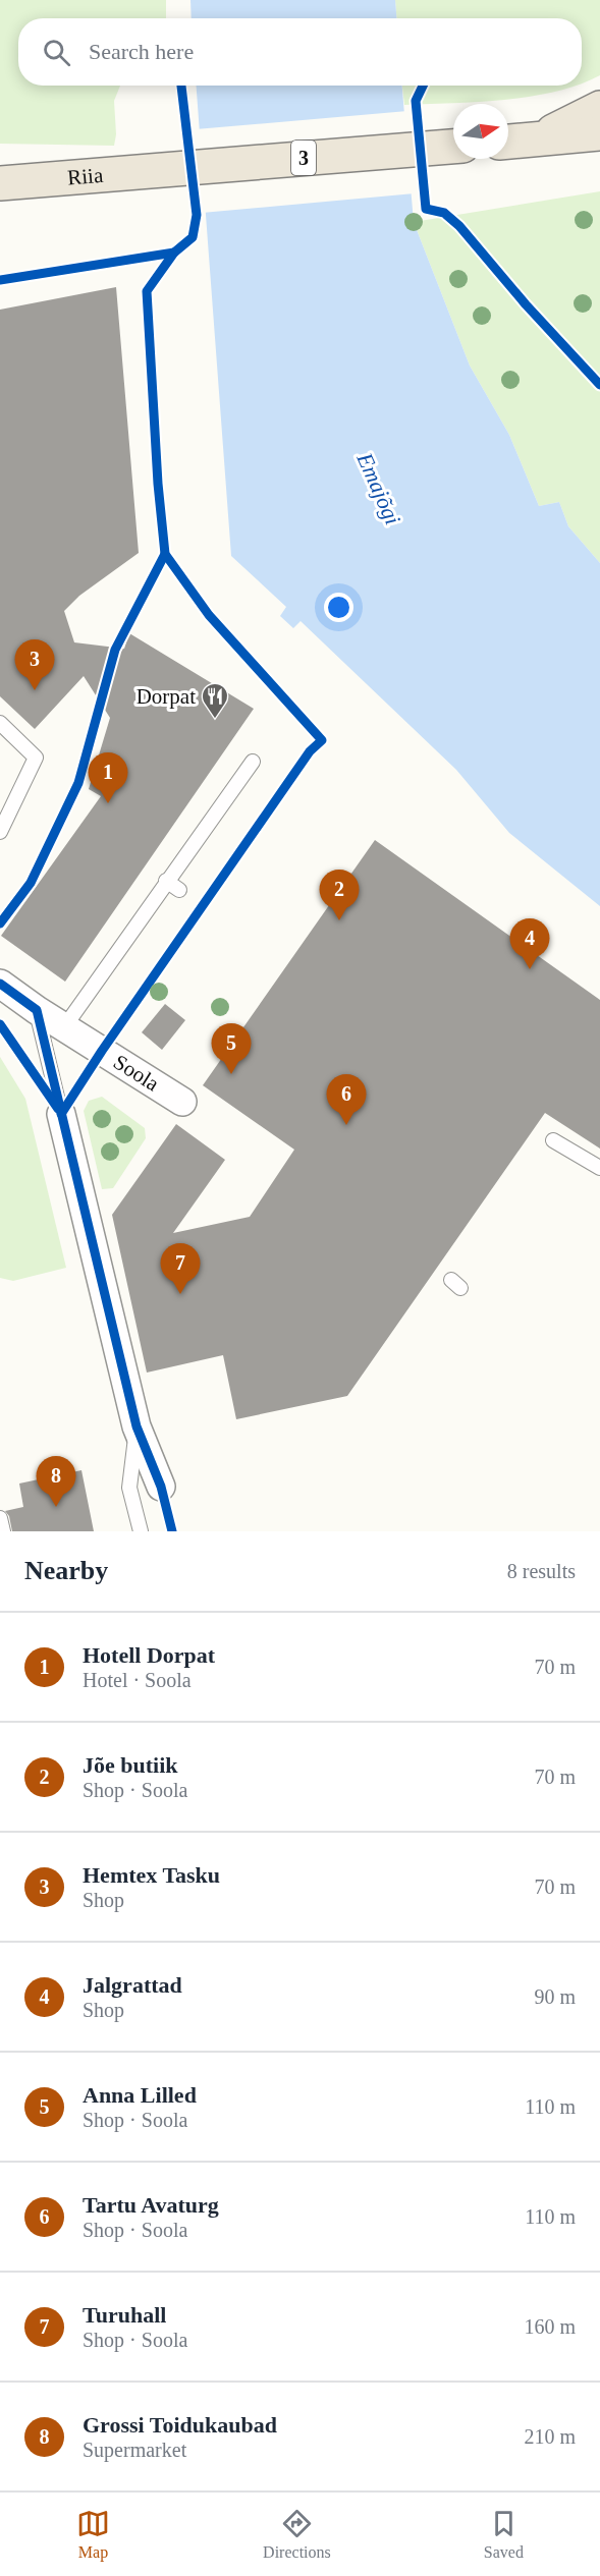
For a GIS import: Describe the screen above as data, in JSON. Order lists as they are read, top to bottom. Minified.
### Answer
{"streets":{"highway":["3","Riia"],"street":["Soola"]},"water":["Emajõgi"],"places":{"restaurant":["Dorpat"]},"north":"right","page":{"search":"Search here","pins":["3","1","2","4","5","6","7","8"],"heading":["Nearby","8 results"],"list":[{"mark":"1","name":"Hotell Dorpat","note":"Hotel · Soola","value":"70 m"},{"mark":"2","name":"Jõe butiik","note":"Shop · Soola","value":"70 m"},{"mark":"3","name":"Hemtex Tasku","note":"Shop","value":"70 m"},{"mark":"4","name":"Jalgrattad","note":"Shop","value":"90 m"},{"mark":"5","name":"Anna Lilled","note":"Shop · Soola","value":"110 m"},{"mark":"6","name":"Tartu Avaturg","note":"Shop · Soola","value":"110 m"},{"mark":"7","name":"Turuhall","note":"Shop · Soola","value":"160 m"},{"mark":"8","name":"Grossi Toidukaubad","note":"Supermarket","value":"210 m"}],"nav":["Map","Directions","Saved"]}}
